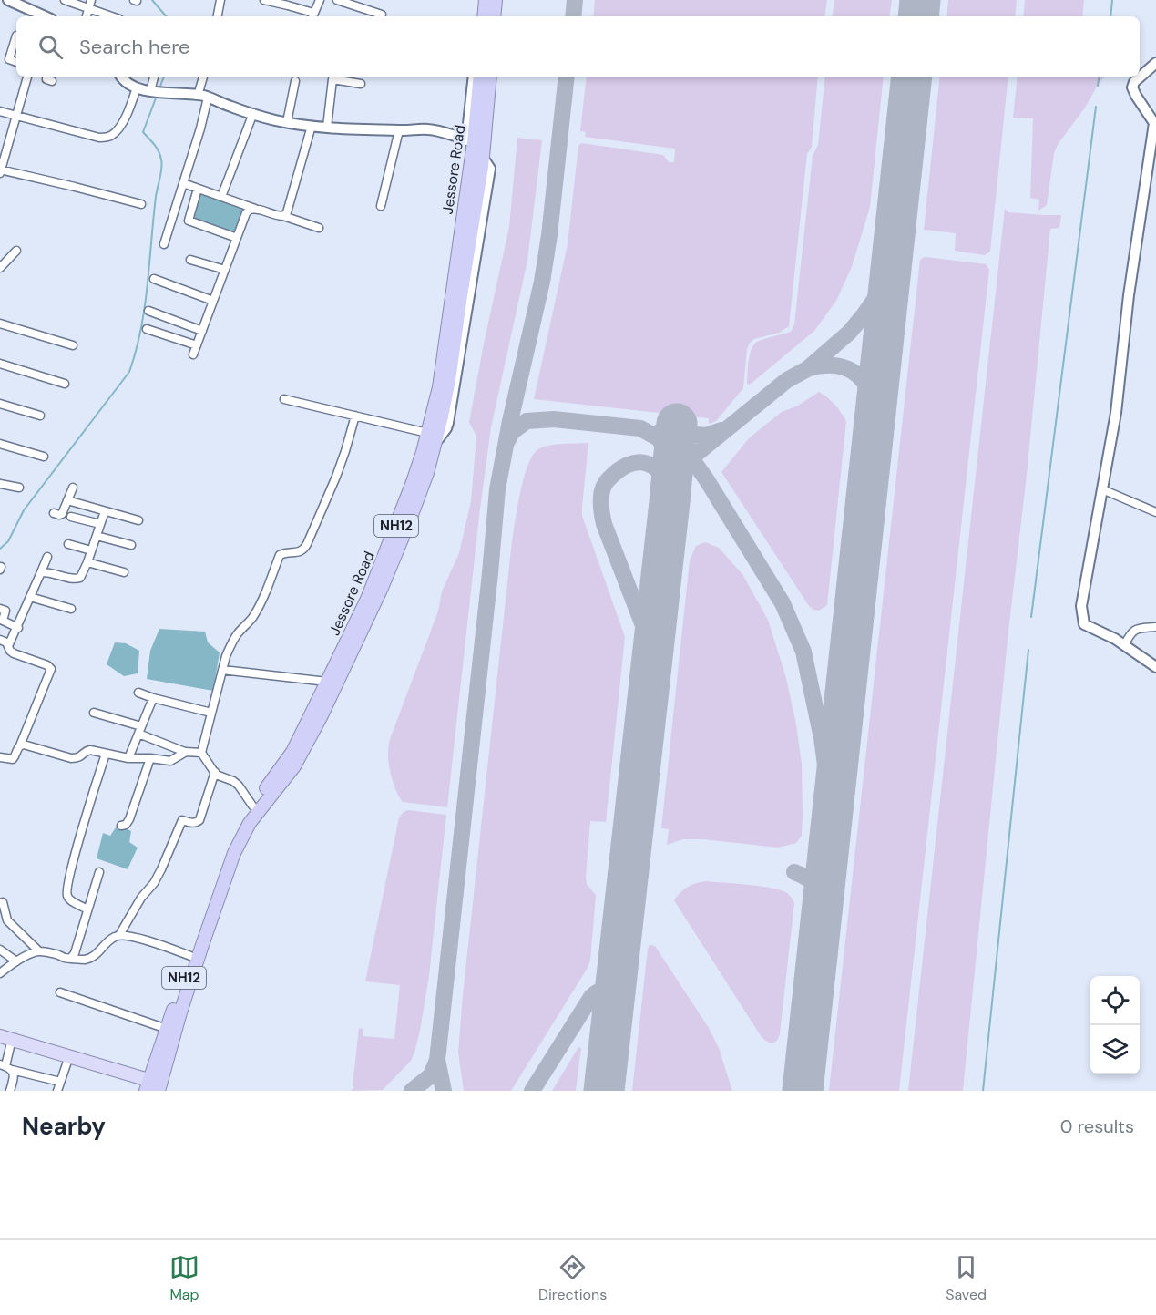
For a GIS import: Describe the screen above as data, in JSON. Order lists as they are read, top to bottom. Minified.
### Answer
{"streets":{"highway":["Jessore Road","NH12"]},"crossings":[["Jessore Road","NH12"]],"page":{"search":"Search here","heading":["Nearby","0 results"],"nav":["Map","Directions","Saved"]}}
